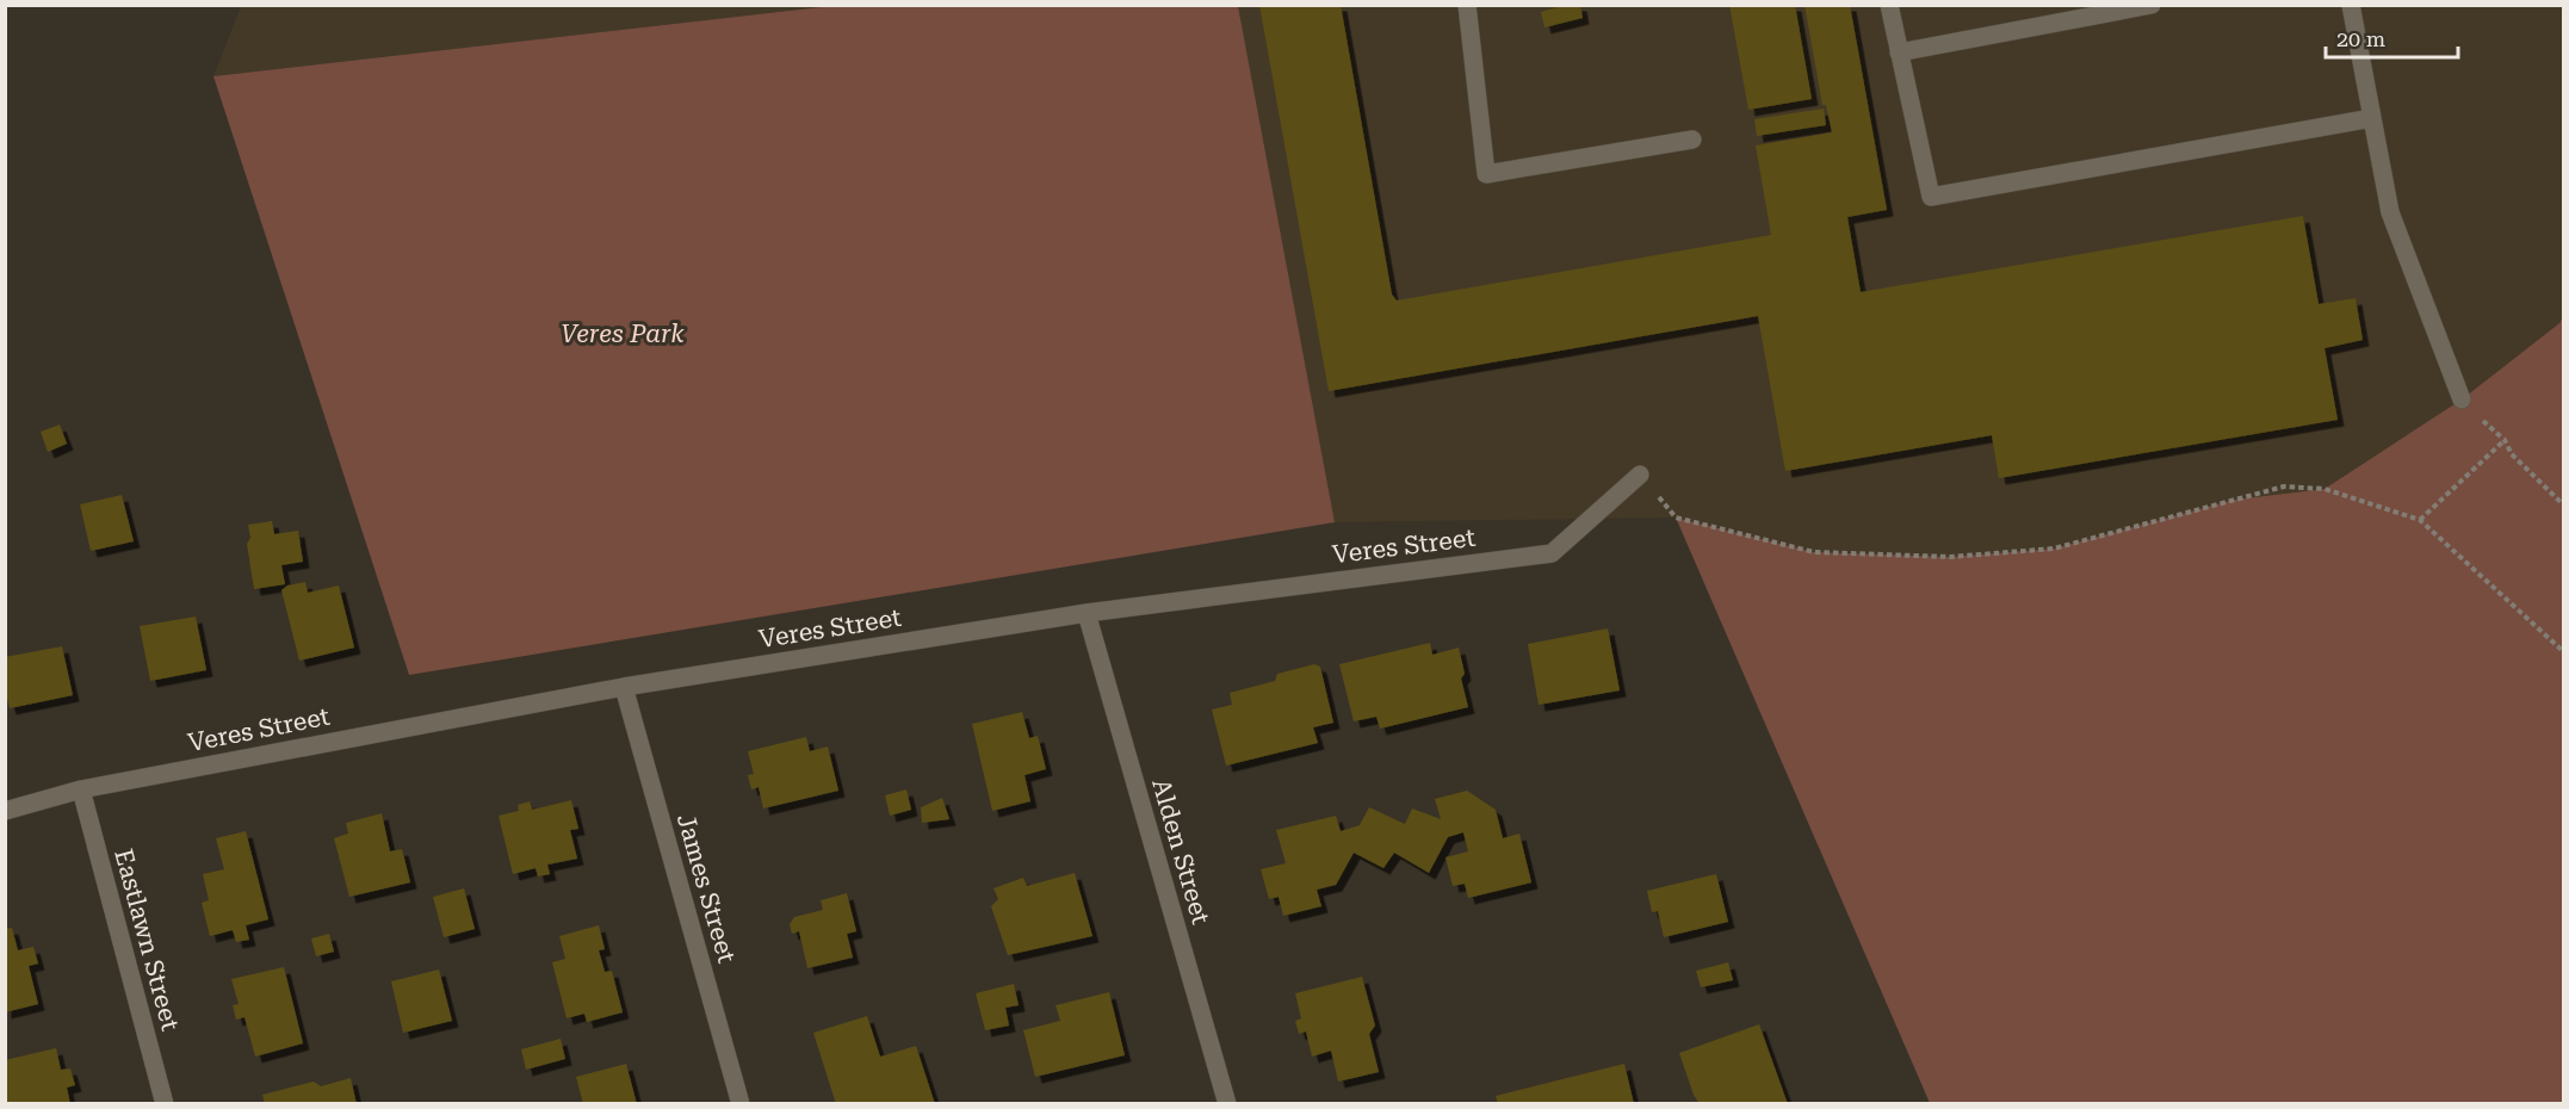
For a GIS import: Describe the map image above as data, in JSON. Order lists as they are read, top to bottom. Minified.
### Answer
{"streets":{"street":["Veres Street","Alden Street","James Street","Eastlawn Street"]},"crossings":[["Veres Street","Alden Street"],["Veres Street","James Street"],["Veres Street","Eastlawn Street"]],"parks":["Veres Park"],"scale_bar":"20 m"}
